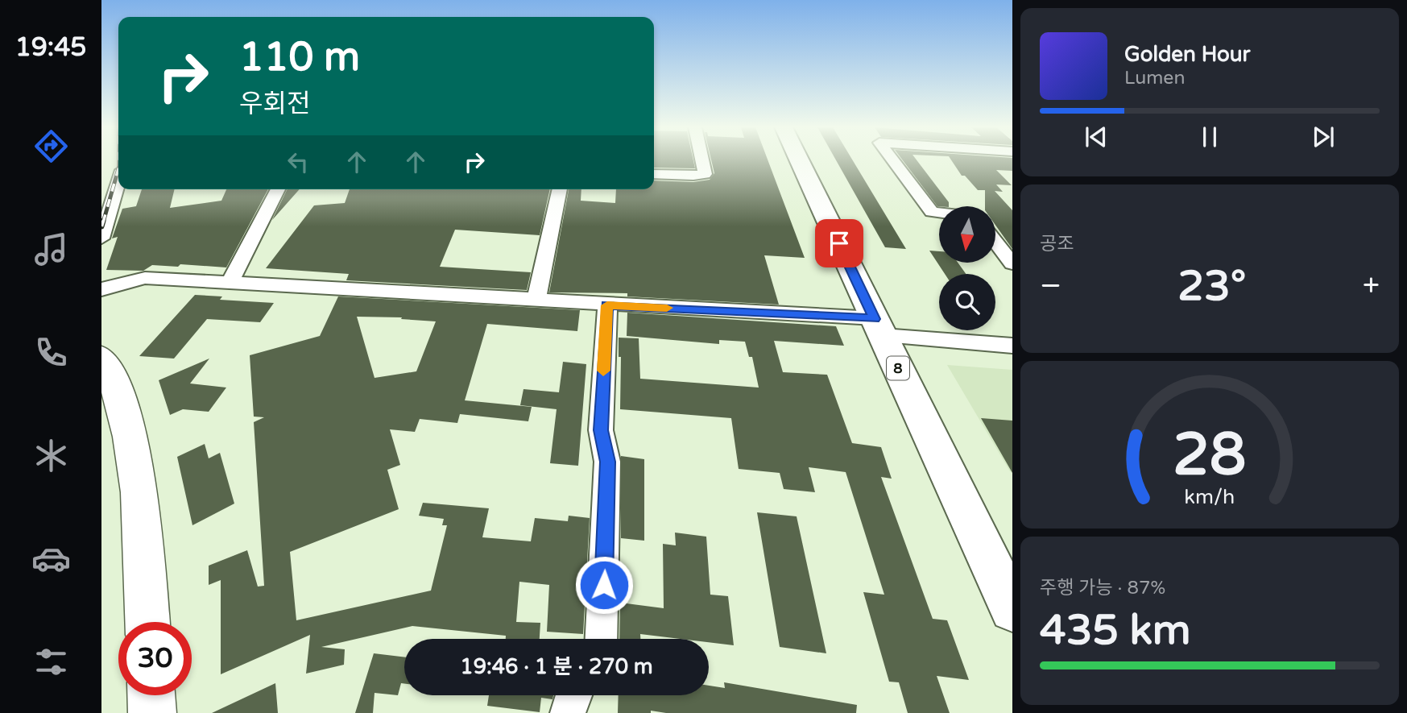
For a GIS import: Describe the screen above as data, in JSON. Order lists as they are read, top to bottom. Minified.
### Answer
{"streets":{"main road":["8"]},"north":"bottom","page":{"tabs":"19:45","turn":["110 m","우회전"],"song":["Golden Hour","Lumen"],"tile":["공조",["주행 가능 · 87%","435 km"]],"heat":["−","23°","+"],"limit":"30","trip":"19:46 · 1 분 · 270 m","gauge":["28","km/h"]}}
